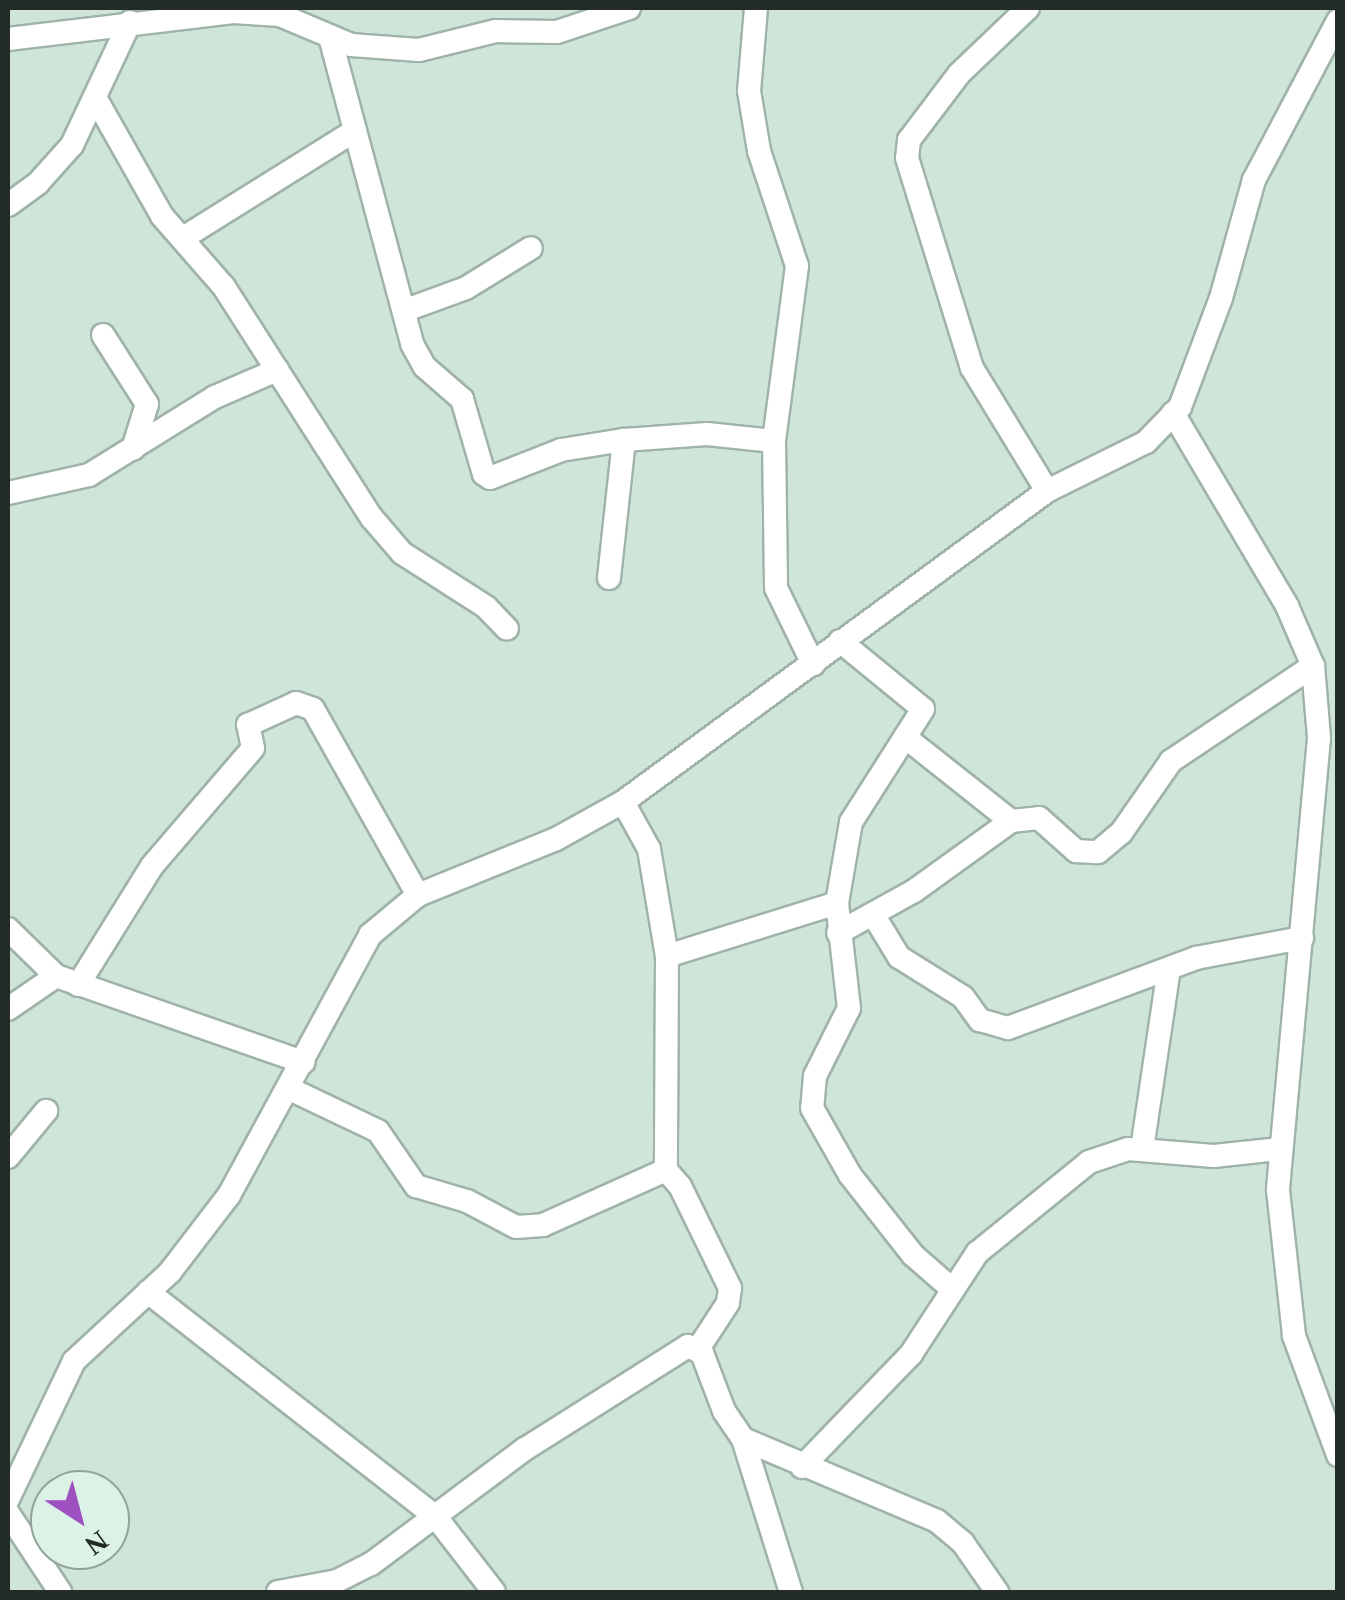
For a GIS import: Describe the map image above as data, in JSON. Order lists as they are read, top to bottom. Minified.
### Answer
{"north":"bottom right"}
